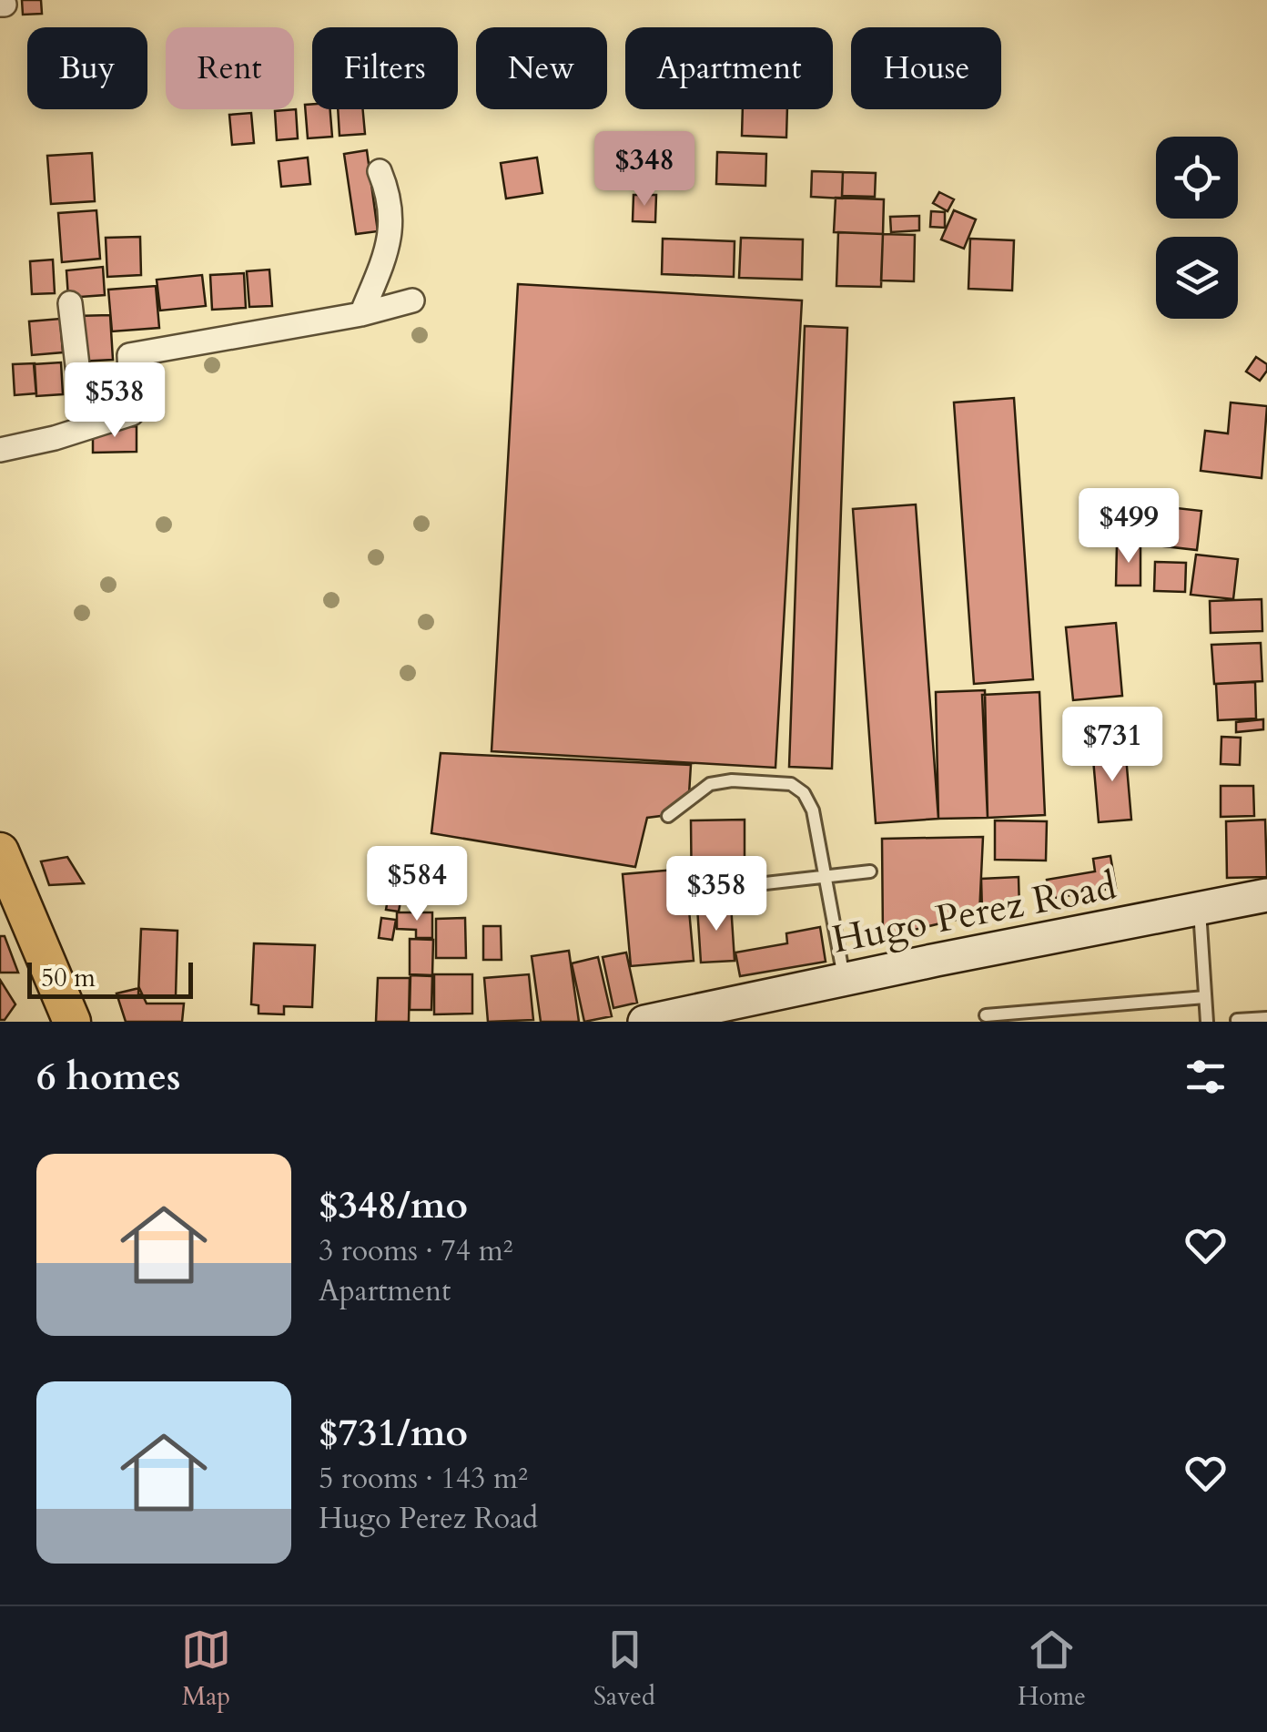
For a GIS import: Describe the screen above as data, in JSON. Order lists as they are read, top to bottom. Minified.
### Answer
{"streets":{"street":["Hugo Perez Road"]},"scale_bar":"50 m","page":{"chip":["Buy","Rent","Filters","New","Apartment","House"],"price":["$348","$538","$499","$731","$584","$358"],"scale":"50 m","heading":"6 homes","list":[{"name":"$348/mo","note":"3 rooms · 74 m² · Apartment"},{"name":"$731/mo","note":"5 rooms · 143 m² · Hugo Perez Road"}],"tabs":["Map","Saved","Home"]}}
